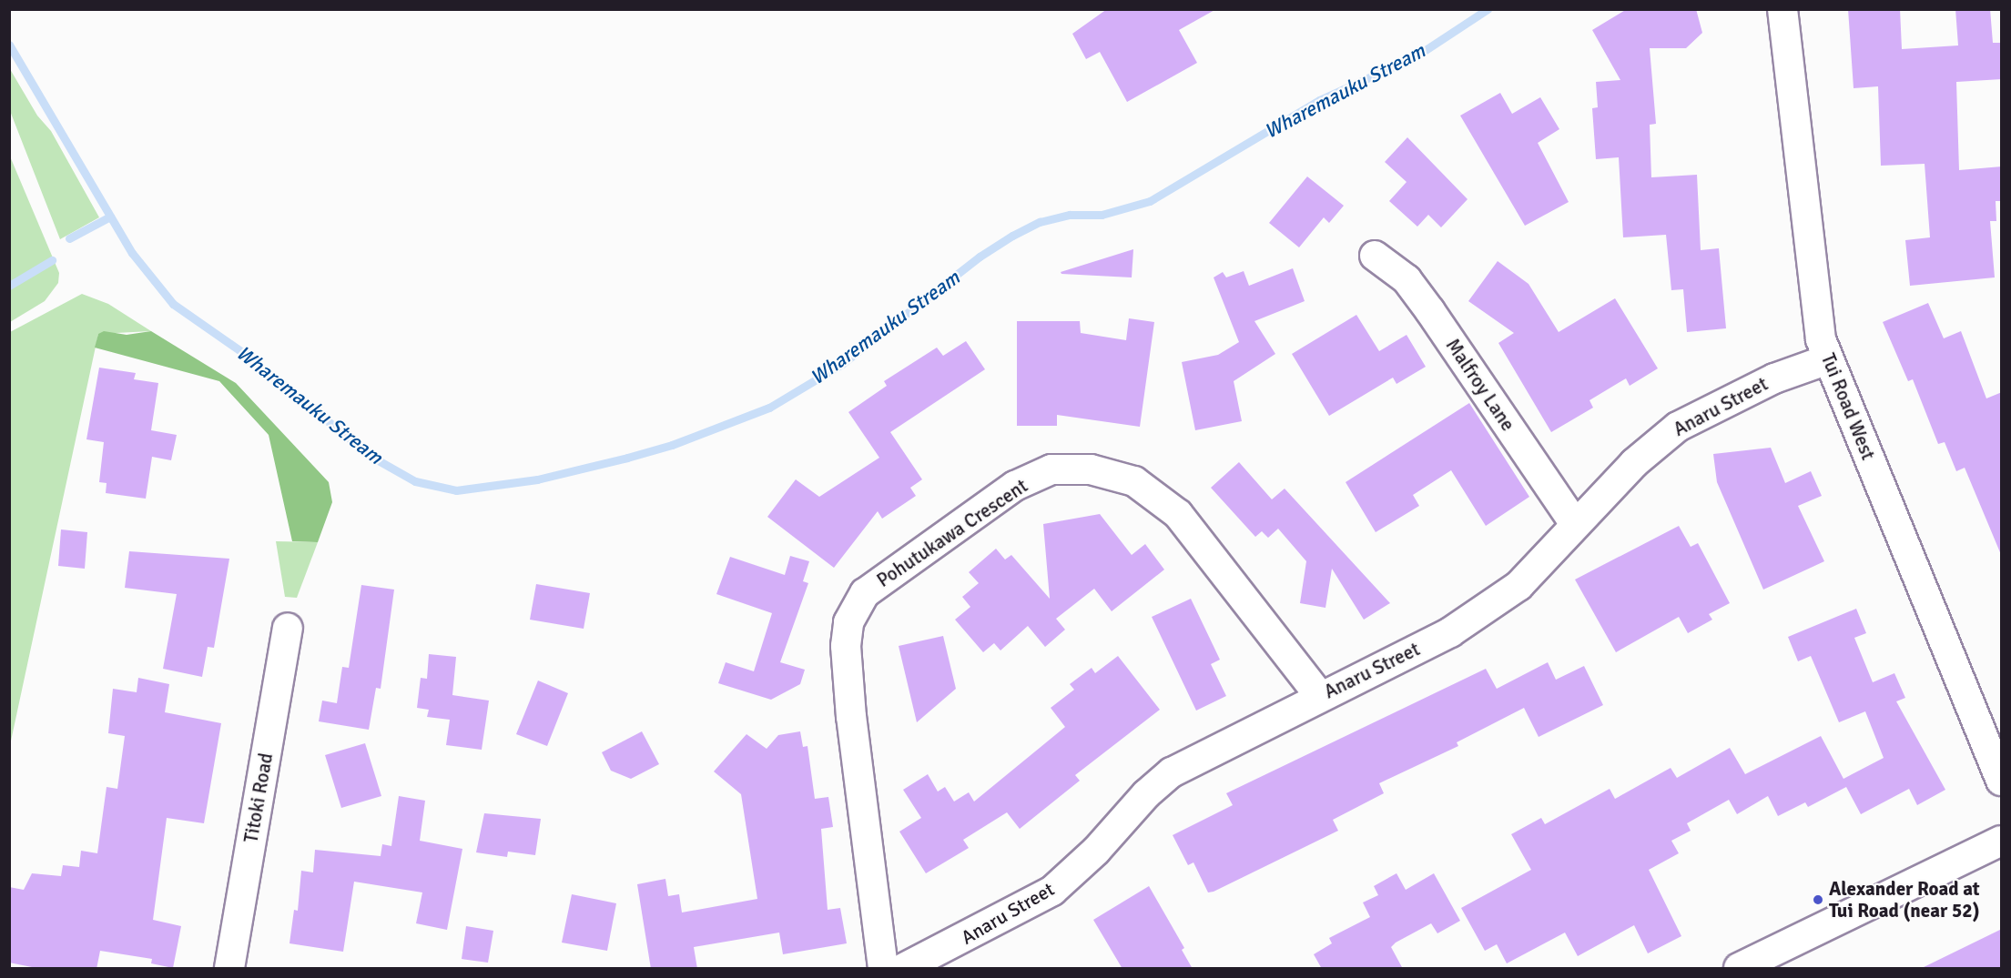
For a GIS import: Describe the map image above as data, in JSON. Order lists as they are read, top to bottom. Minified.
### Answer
{"streets":{"street":["Malfroy Lane","Anaru Street","Tui Road West","Pohutukawa Crescent","Titoki Road"]},"crossings":[["Malfroy Lane","Anaru Street"],["Anaru Street","Tui Road West"],["Anaru Street","Pohutukawa Crescent"]],"water":["Wharemauku Stream"],"places":["Alexander Road at Tui Road (near 52)"]}
